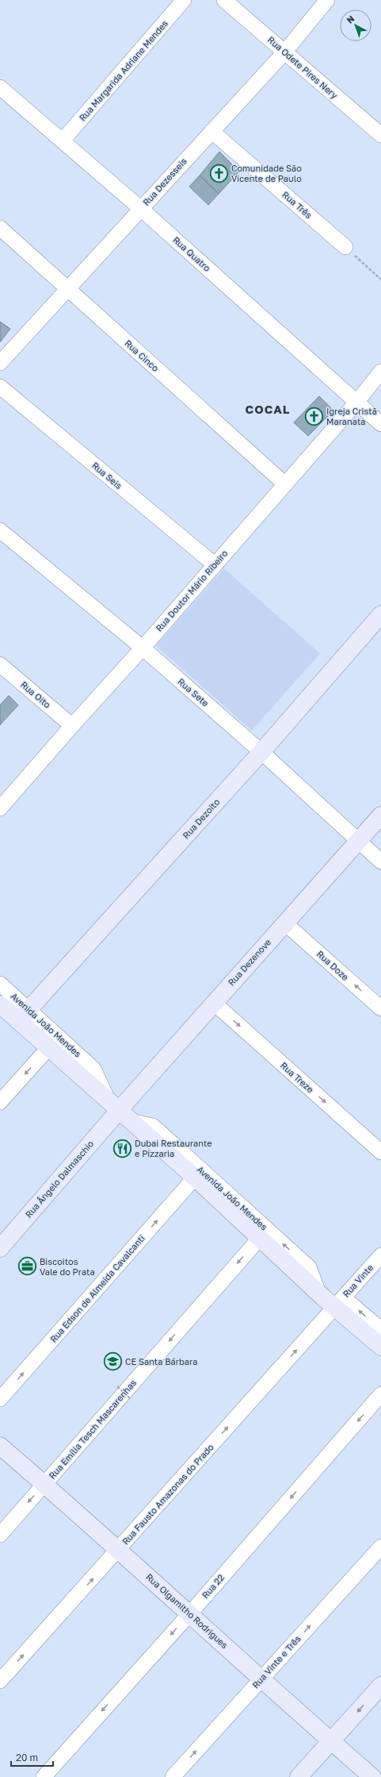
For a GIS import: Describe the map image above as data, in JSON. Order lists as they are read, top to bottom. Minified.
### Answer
{"streets":{"street":["Rua Odete Pires Nery","Rua Margarida Adriane Mendes","Rua Dezesseis","Rua Três","Rua Quatro","Rua Cinco","Rua Seis","Rua Doutor Mário Ribeiro","Rua Sete","Rua Oito","Rua Dezoito","Rua Dezenove","Rua Doze","Avenida João Mendes","Rua Treze","Rua Ângelo Dalmaschio","Rua Vinte","Rua Edson de Almeida Cavalcanti","Rua Emília Tesch Mascarenhas","Rua Fausto Amazonas do Prado","Rua 22","Rua Olgamitho Rodrigues","Rua Vinte e Três"]},"crossings":[["Rua Odete Pires Nery","Rua Dezesseis"],["Rua Margarida Adriane Mendes","Rua Quatro"],["Rua Dezesseis","Rua Três"],["Rua Dezesseis","Rua Quatro"],["Rua Dezesseis","Rua Cinco"],["Rua Quatro","Rua Doutor Mário Ribeiro"],["Rua Cinco","Rua Doutor Mário Ribeiro"],["Rua Seis","Rua Doutor Mário Ribeiro"],["Rua Doutor Mário Ribeiro","Rua Sete"],["Rua Doutor Mário Ribeiro","Rua Oito"],["Rua Sete","Rua Dezoito"],["Rua Sete","Rua Dezenove"],["Rua Dezoito","Avenida João Mendes"],["Rua Dezenove","Rua Doze"],["Rua Dezenove","Avenida João Mendes"],["Rua Dezenove","Rua Treze"],["Rua Dezenove","Rua Ângelo Dalmaschio"],["Avenida João Mendes","Rua Ângelo Dalmaschio"],["Avenida João Mendes","Rua Vinte"],["Avenida João Mendes","Rua Edson de Almeida Cavalcanti"],["Avenida João Mendes","Rua Emília Tesch Mascarenhas"],["Avenida João Mendes","Rua Fausto Amazonas do Prado"],["Rua Vinte","Rua Fausto Amazonas do Prado"],["Rua Emília Tesch Mascarenhas","Rua Olgamitho Rodrigues"],["Rua Fausto Amazonas do Prado","Rua Olgamitho Rodrigues"],["Rua 22","Rua Olgamitho Rodrigues"],["Rua Olgamitho Rodrigues","Rua Vinte e Três"]],"one_way":["Rua Doze","Rua Treze","Rua Edson de Almeida Cavalcanti","Rua Emília Tesch Mascarenhas","Rua Fausto Amazonas do Prado","Rua 22"],"districts":["COCAL"],"places":{"church":["Comunidade São Vicente de Paulo","Igreja Cristã Maranata"],"restaurant":["Dubai Restaurante e Pizzaria"],"office":["Biscoitos Vale do Prata"],"school or university":["CE Santa Bárbara"]},"scale_bar":"20 m","north":"top left"}
